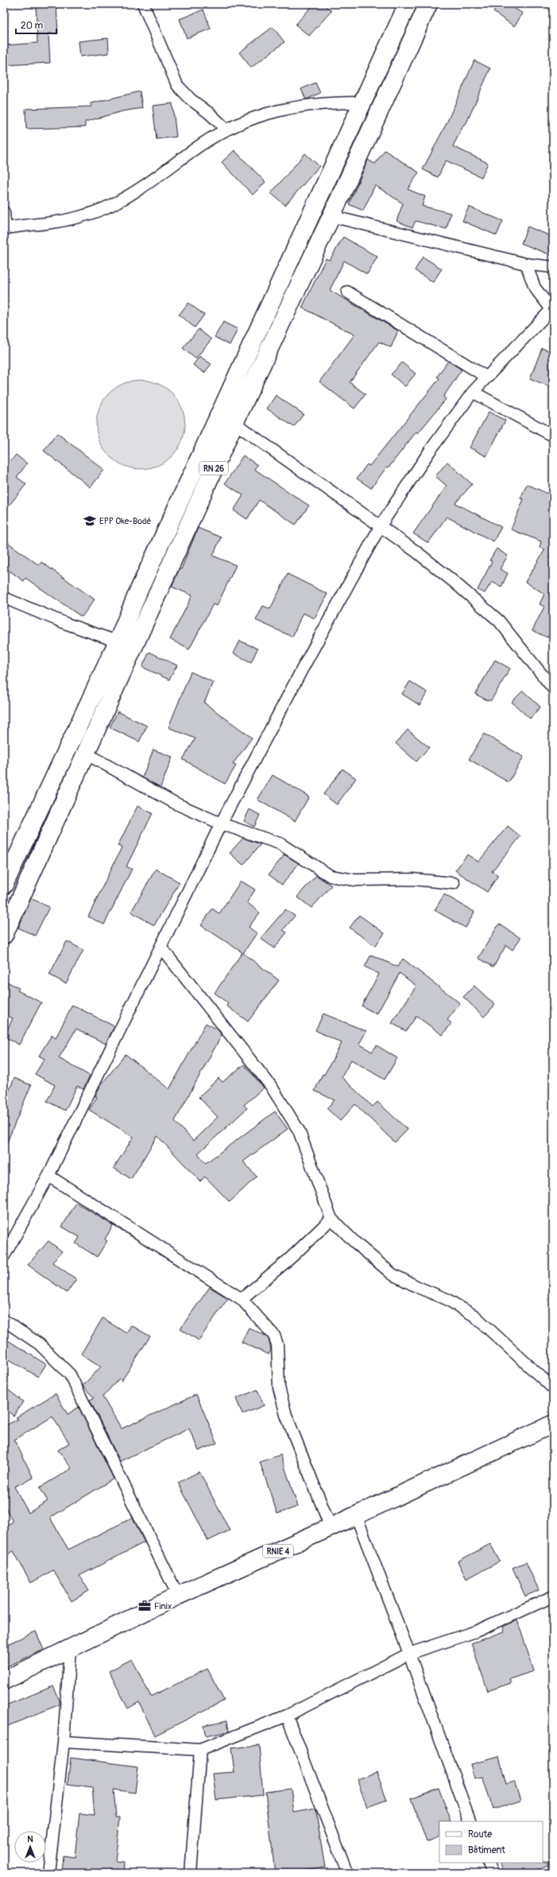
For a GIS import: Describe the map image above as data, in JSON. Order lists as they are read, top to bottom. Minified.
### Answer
{"streets":{"main road":["RN 26","RNIE 4"]},"places":{"school or university":["EPP Oke-Bodé"],"office":["Finix"]},"legend":["Route","Bâtiment"],"scale_bar":"20 m","north":"top"}
